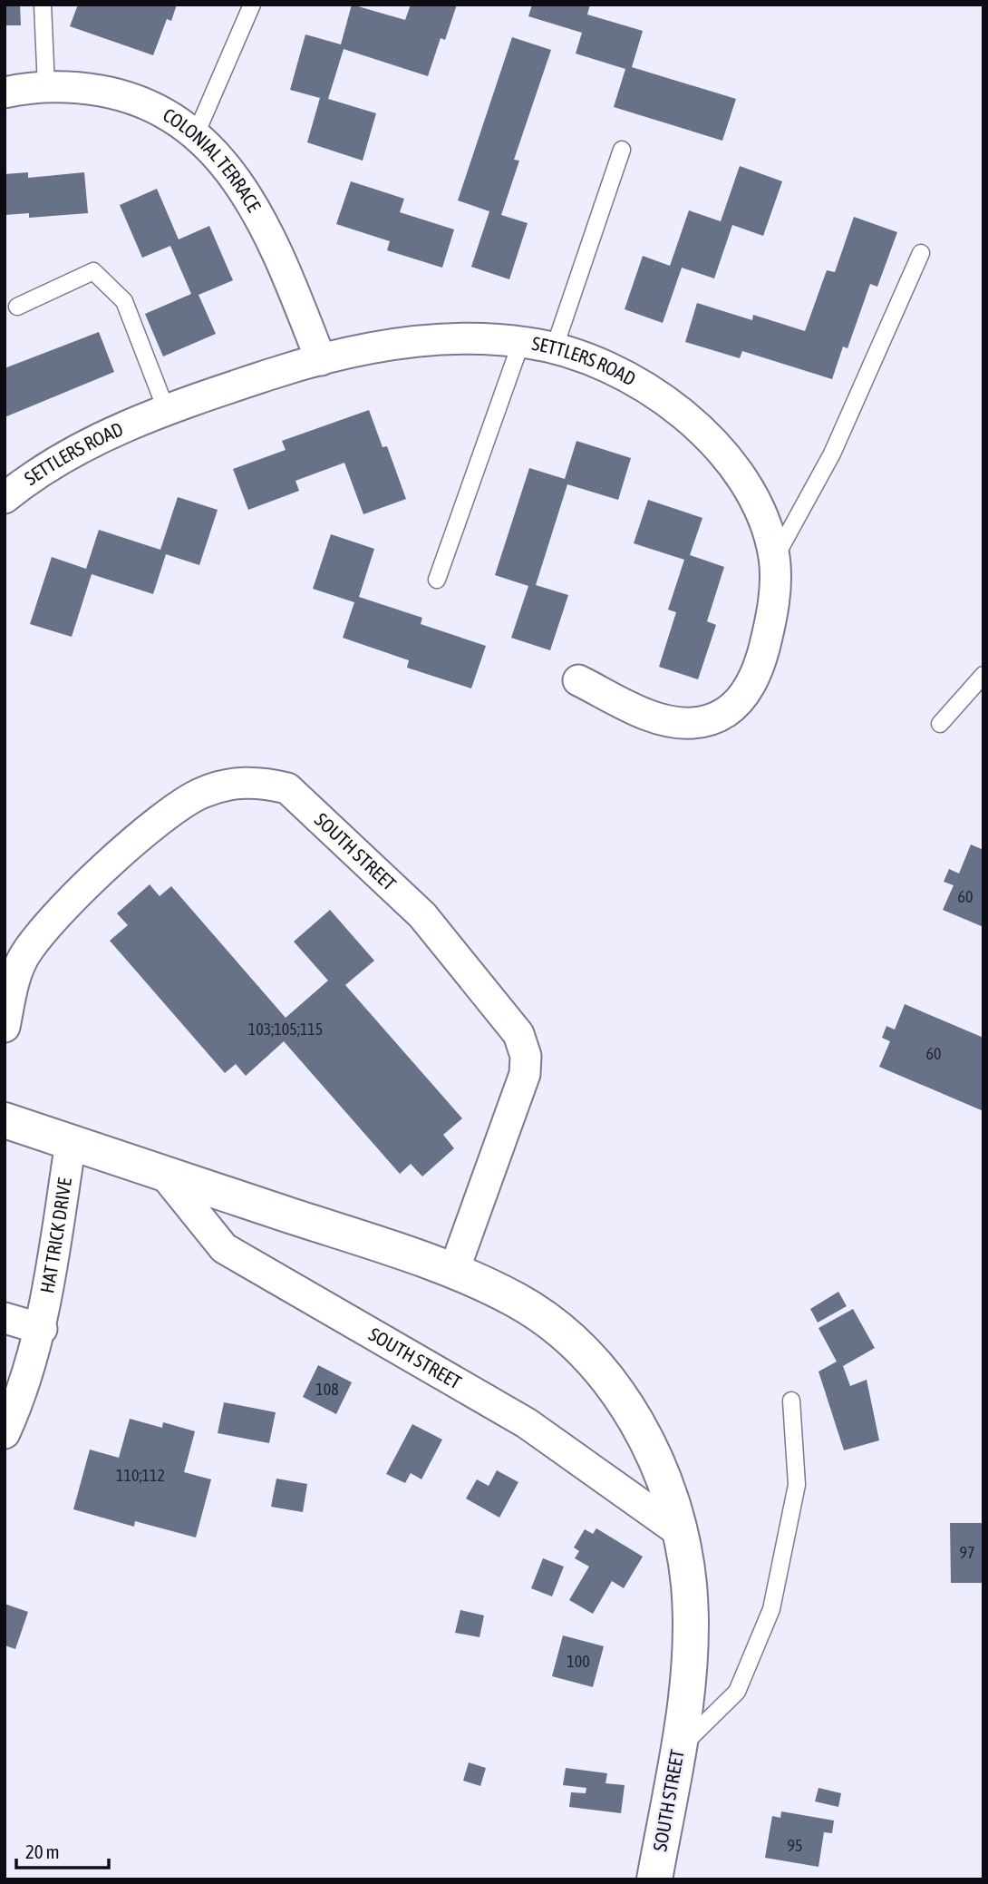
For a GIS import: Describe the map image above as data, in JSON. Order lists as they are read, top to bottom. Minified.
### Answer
{"streets":{"street":["COLONIAL TERRACE","SETTLERS ROAD","SOUTH STREET","HAT TRICK DRIVE"]},"crossings":[["COLONIAL TERRACE","SETTLERS ROAD"],["SOUTH STREET","HAT TRICK DRIVE"]],"house_numbers":["60","103;105;115","60","108","110;112","97","100","95"],"scale_bar":"20 m"}
